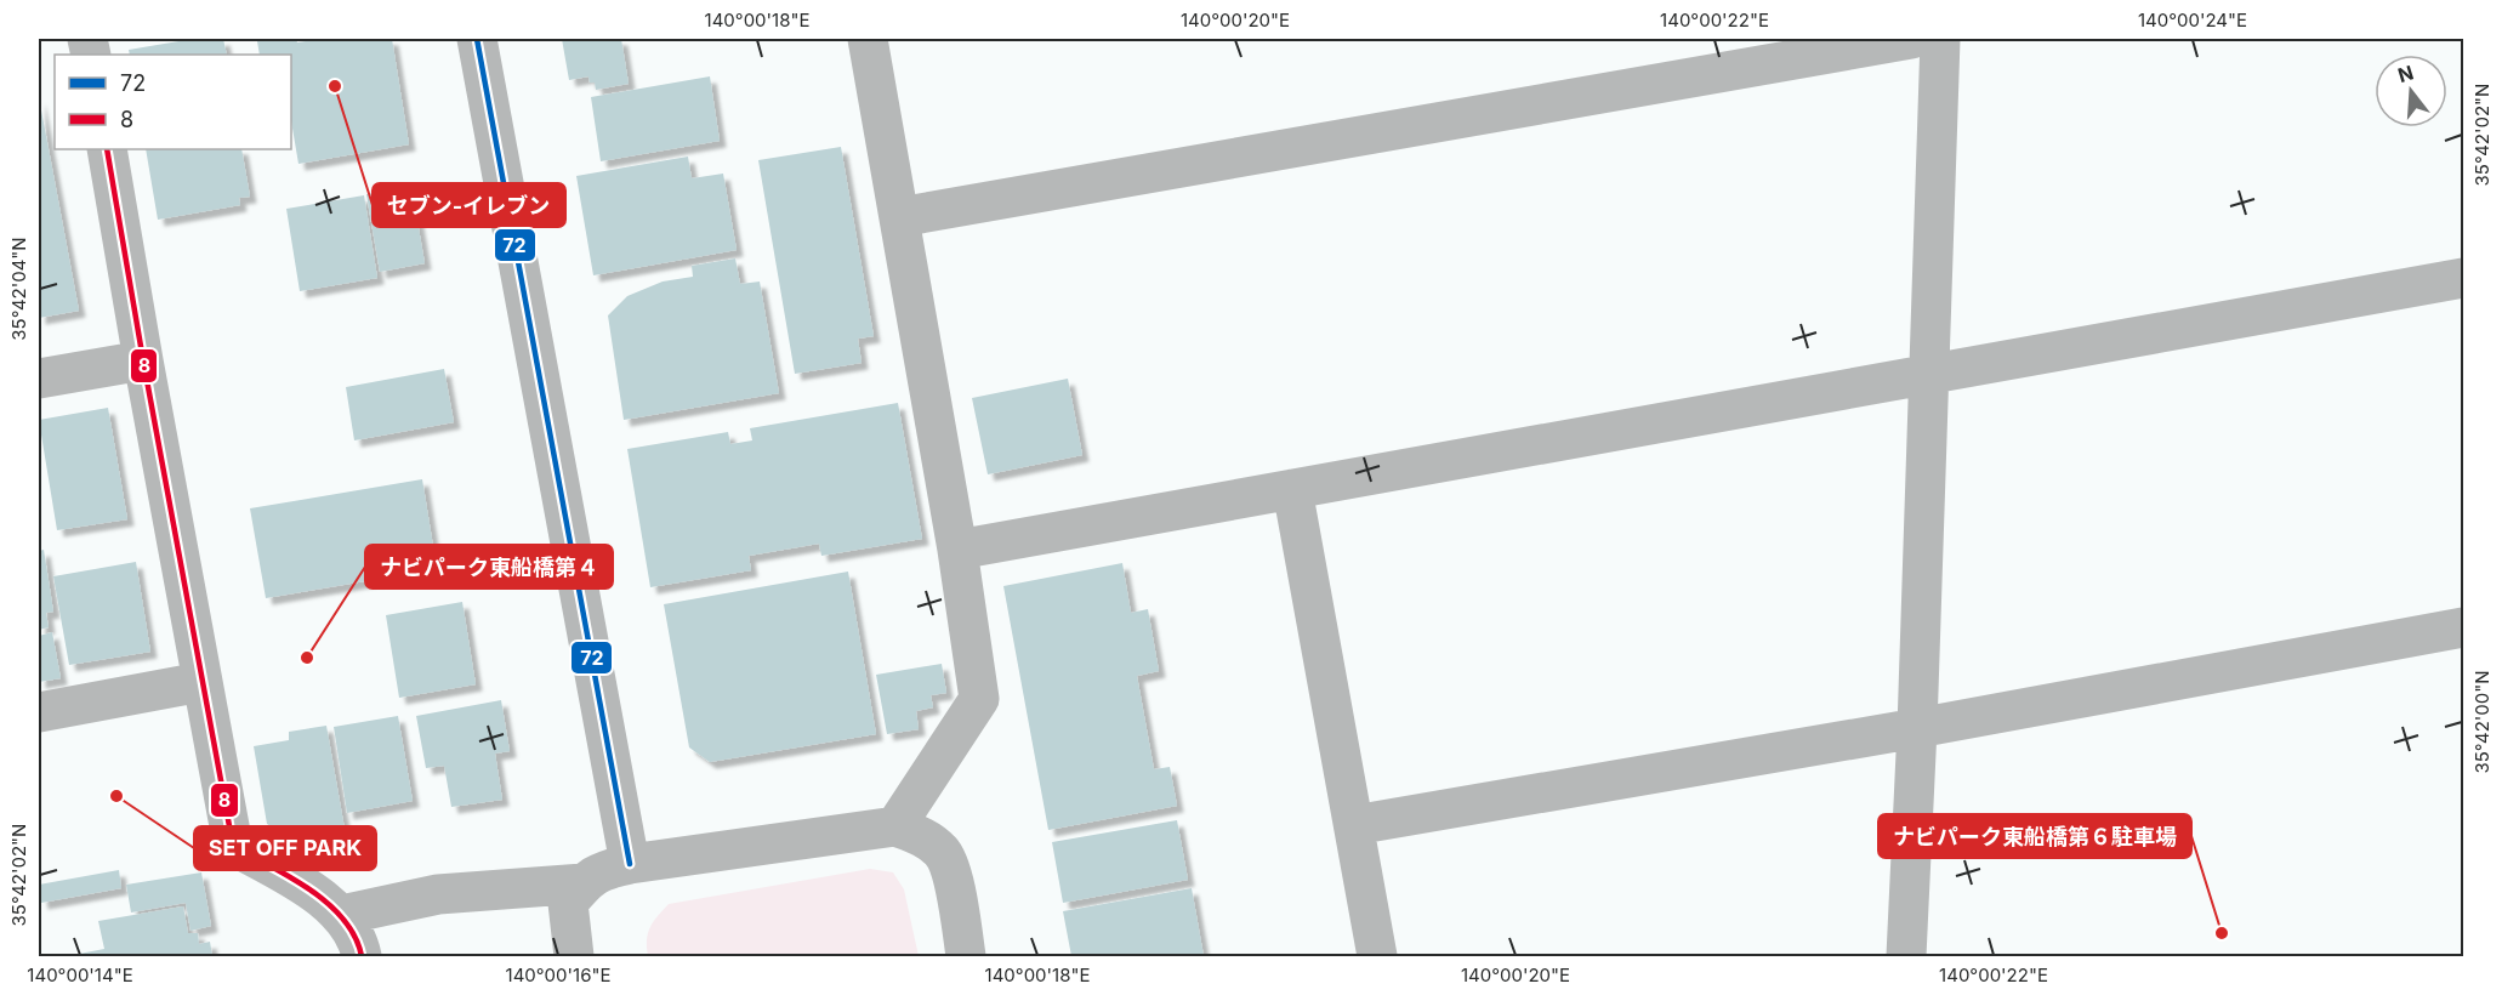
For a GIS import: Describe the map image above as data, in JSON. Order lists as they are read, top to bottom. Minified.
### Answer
{"places":["セブン-イレブン","ナビパーク東船橋第４","SET OFF PARK","ナビパーク東船橋第６駐車場"],"lines":["transit line 72","transit line 8"],"legend":["72","8"],"north":"top","coordinates":["140°00'18\"E","140°00'20\"E","140°00'22\"E","140°00'24\"E","35°42'02\"N","35°42'04\"N","35°42'00\"N","140°00'14\"E","140°00'16\"E"]}
